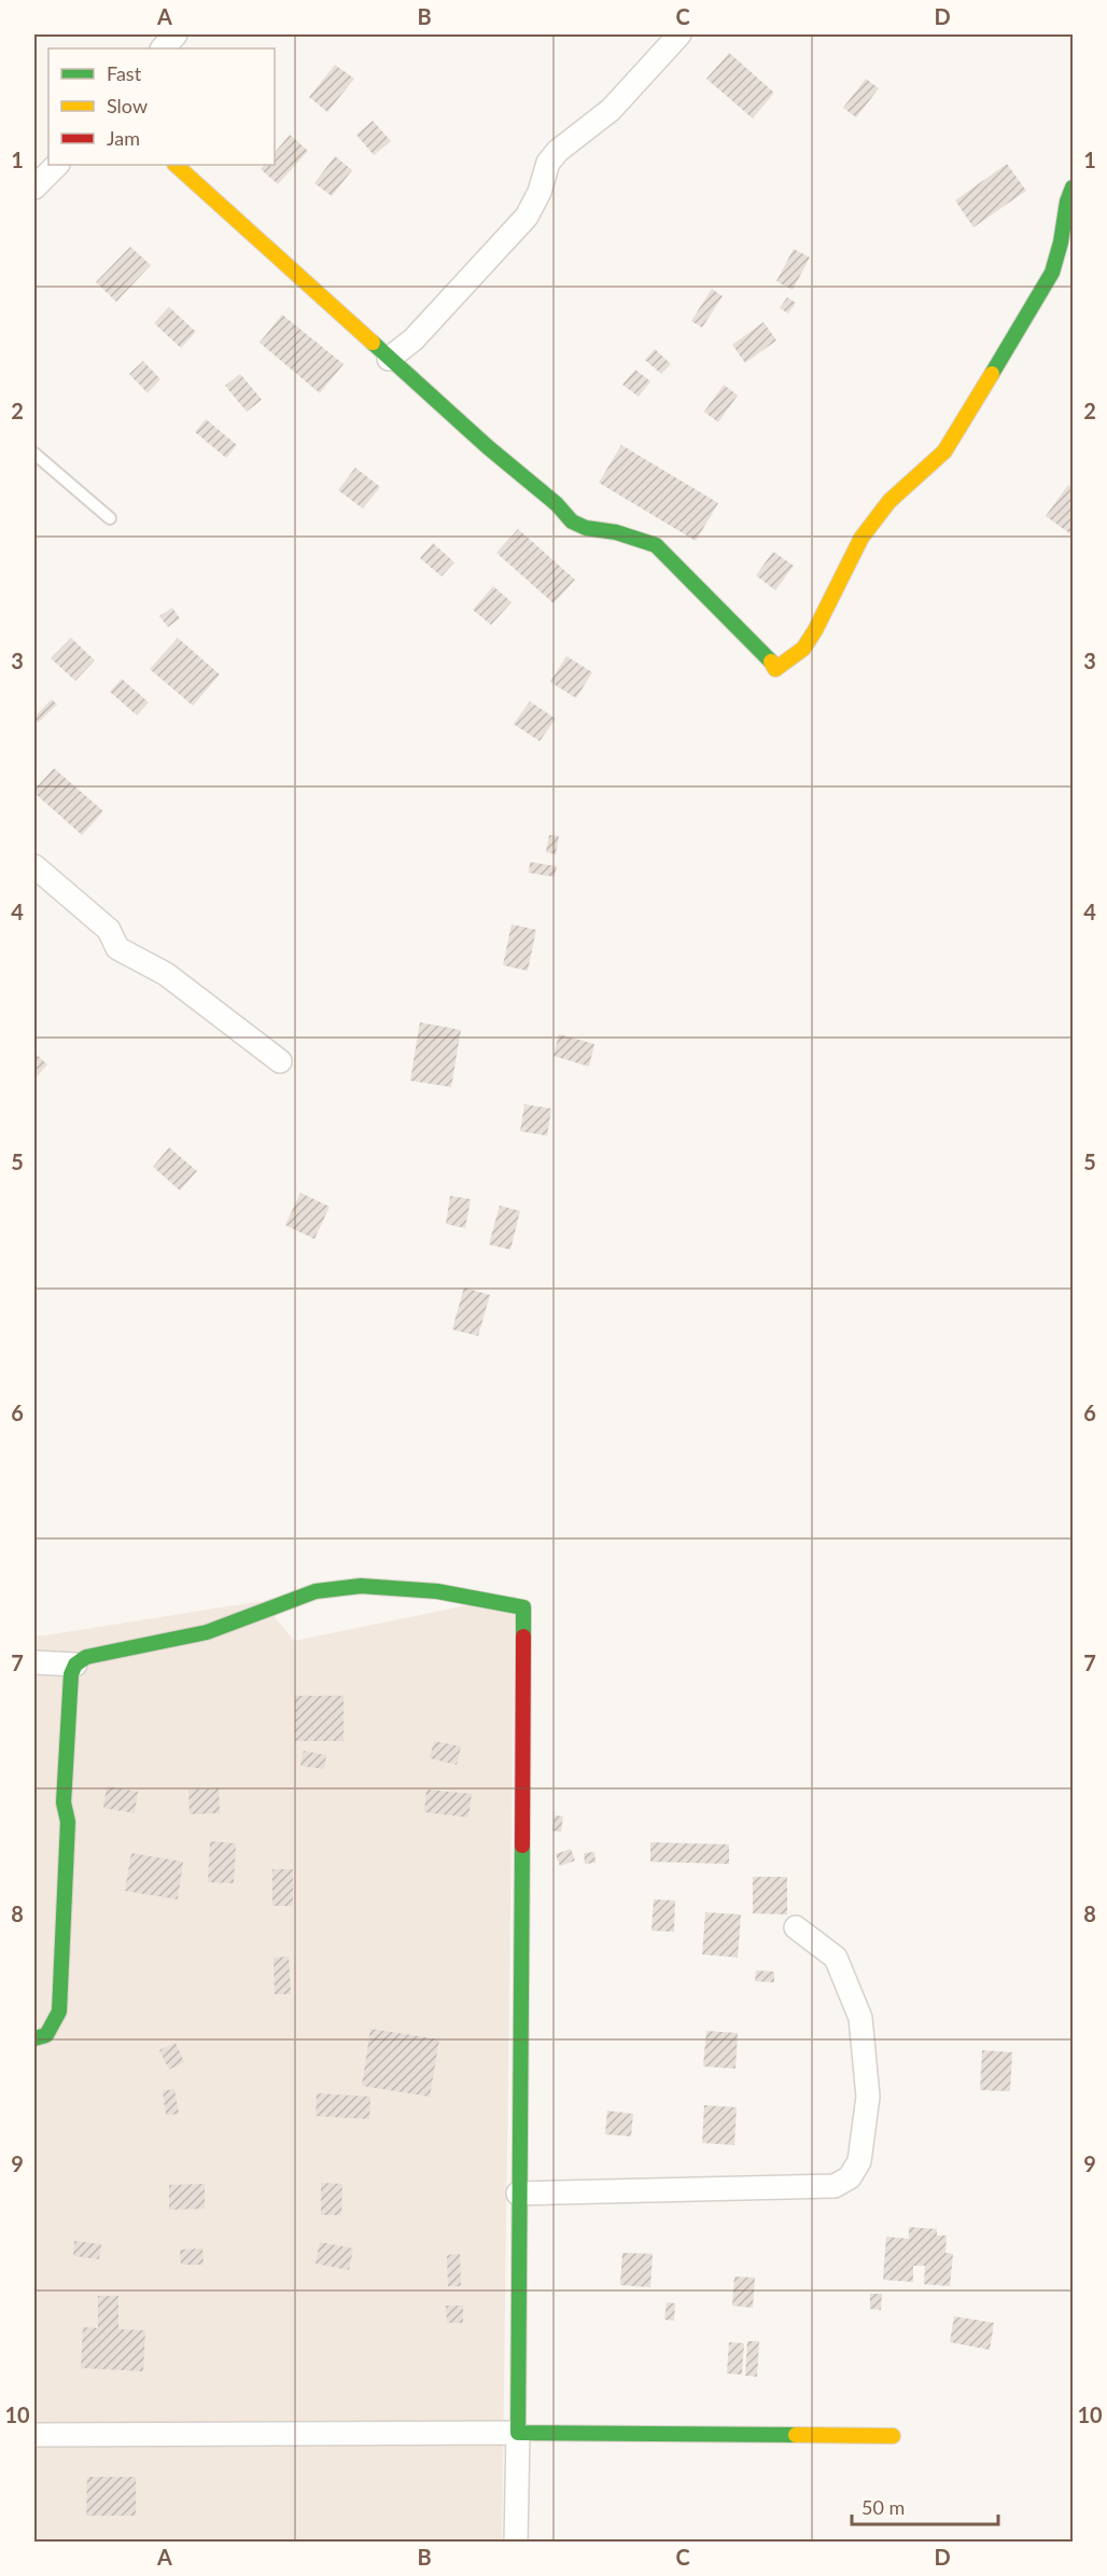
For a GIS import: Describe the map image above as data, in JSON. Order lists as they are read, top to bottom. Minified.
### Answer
{"legend":["Fast","Slow","Jam"],"scale_bar":"50 m","grid":{"columns":["A","B","C","D"],"rows":["1","2","3","4","5","6","7","8","9","10"]}}
